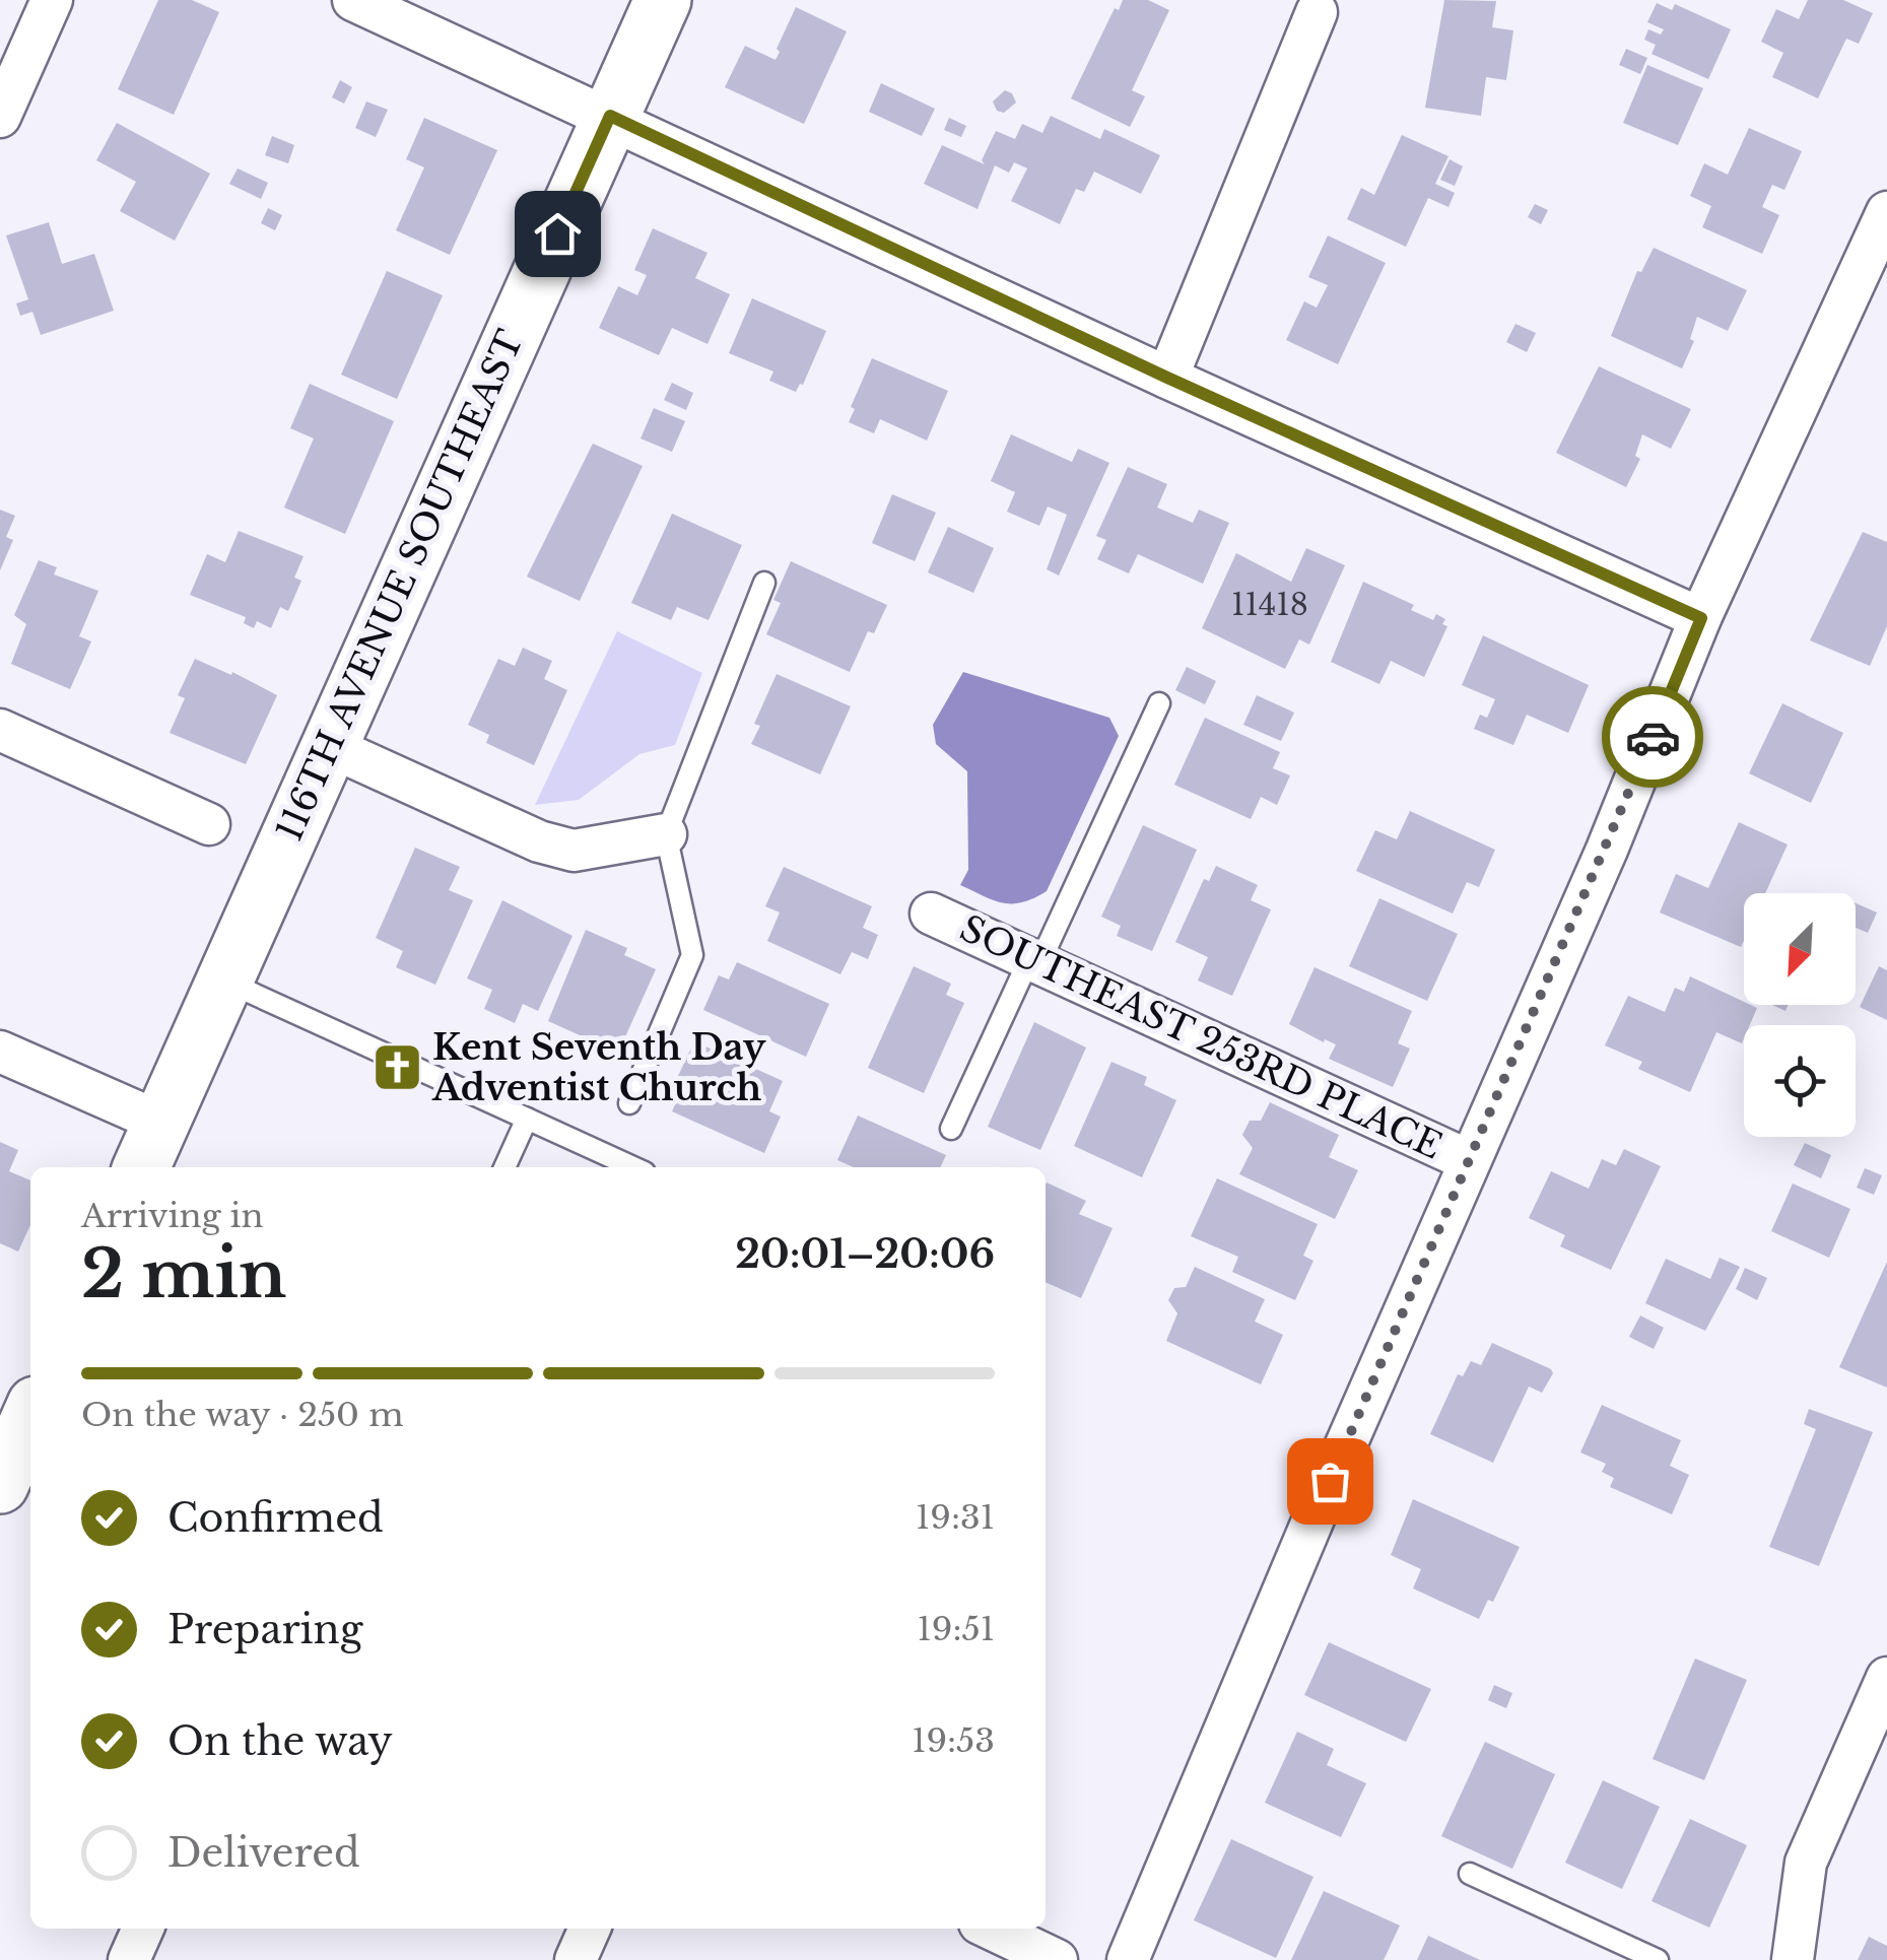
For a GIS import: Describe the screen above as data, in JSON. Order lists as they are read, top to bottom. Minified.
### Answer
{"streets":{"main road":["116TH AVENUE SOUTHEAST"],"street":["SOUTHEAST 253RD PLACE"]},"places":{"church":["Kent Seventh Day Adventist Church"]},"house_numbers":["11418"],"north":"bottom left","page":{"heading":["2 min","Arriving in","20:01–20:06"],"bar":"On the way · 250 m","list":[["Confirmed","19:31"],["Preparing","19:51"],["On the way","19:53"],"Delivered"]}}
